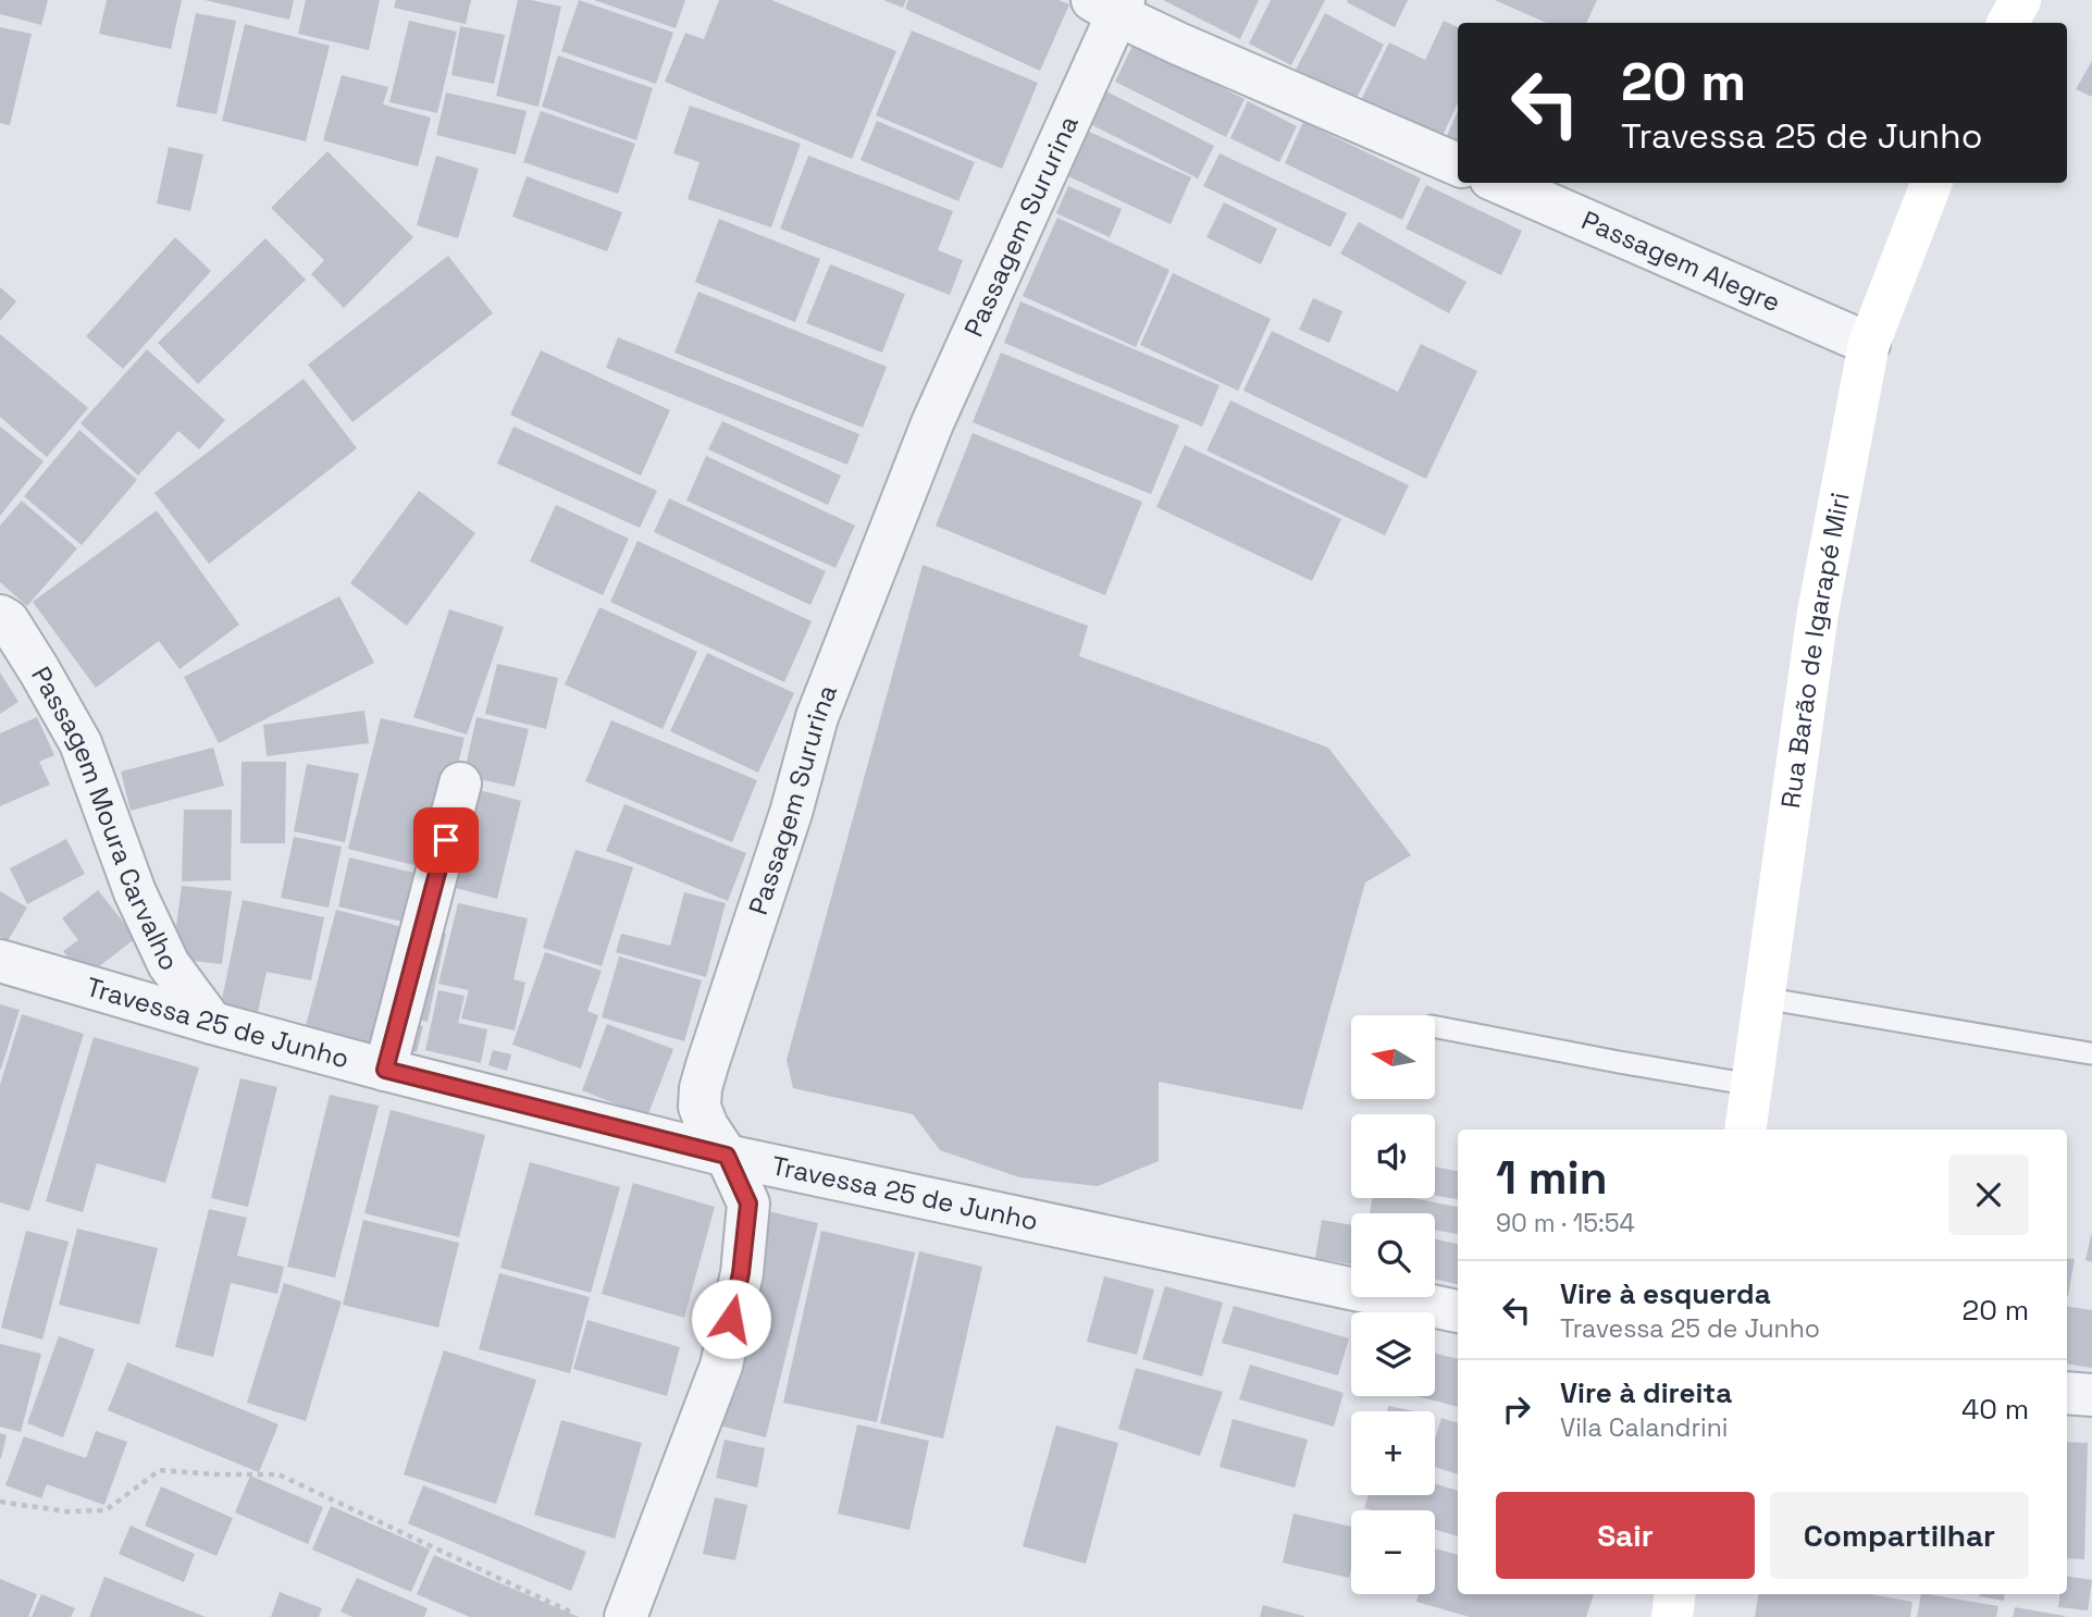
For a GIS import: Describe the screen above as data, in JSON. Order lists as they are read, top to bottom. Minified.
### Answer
{"streets":{"main road":["Rua Barão de Igarapé Miri"],"street":["Passagem Sururina","Passagem Alegre","Passagem Moura Carvalho","Travessa 25 de Junho"]},"crossings":[["Passagem Sururina","Travessa 25 de Junho"],["Passagem Alegre","Rua Barão de Igarapé Miri"],["Passagem Moura Carvalho","Travessa 25 de Junho"]],"north":"left","page":{"turn":["20 m","Travessa 25 de Junho"],"map_buttons":["+","−"],"heading":["1 min","90 m · 15:54"],"list":[{"name":"Vire à esquerda","note":"Travessa 25 de Junho","value":"20 m"},{"name":"Vire à direita","note":"Vila Calandrini","value":"40 m"}],"buttons":["Sair","Compartilhar"]}}
